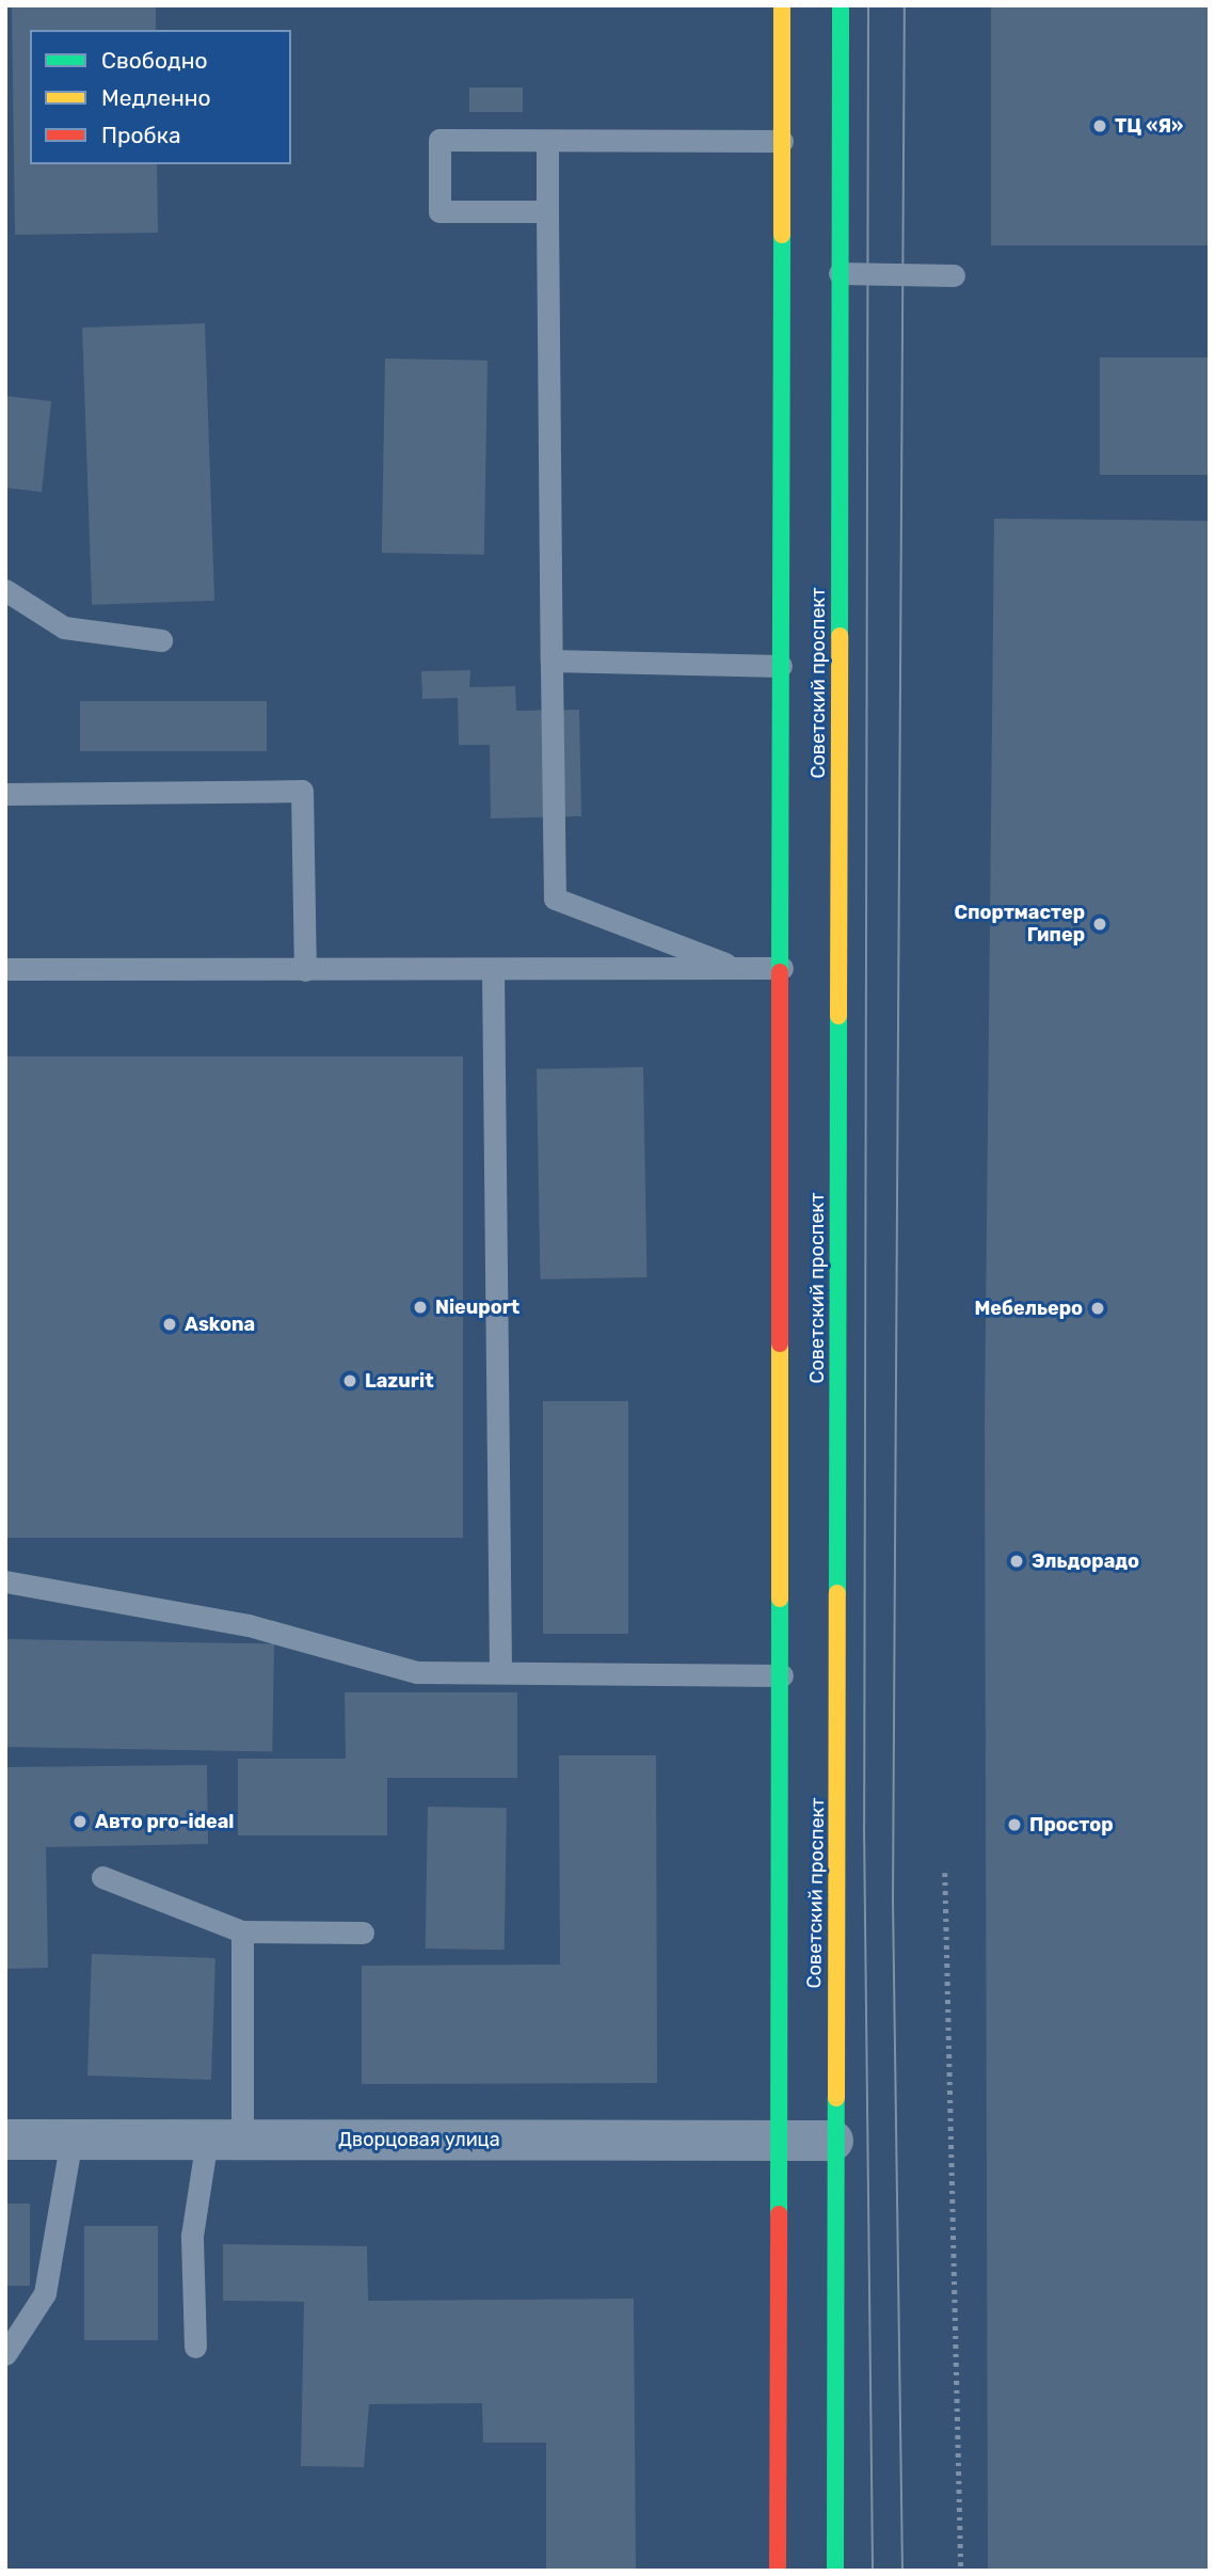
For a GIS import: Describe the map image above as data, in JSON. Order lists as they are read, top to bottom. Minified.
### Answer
{"streets":{"main road":["Советский проспект"],"street":["Дворцовая улица"]},"crossings":[["Советский проспект","Дворцовая улица"]],"places":["ТЦ «Я»","Спортмастер Гипер","Nieuport","Мебельеро","Askona","Lazurit","Эльдорадо","Авто pro-ideal","Простор"],"legend":["Свободно","Медленно","Пробка"]}
